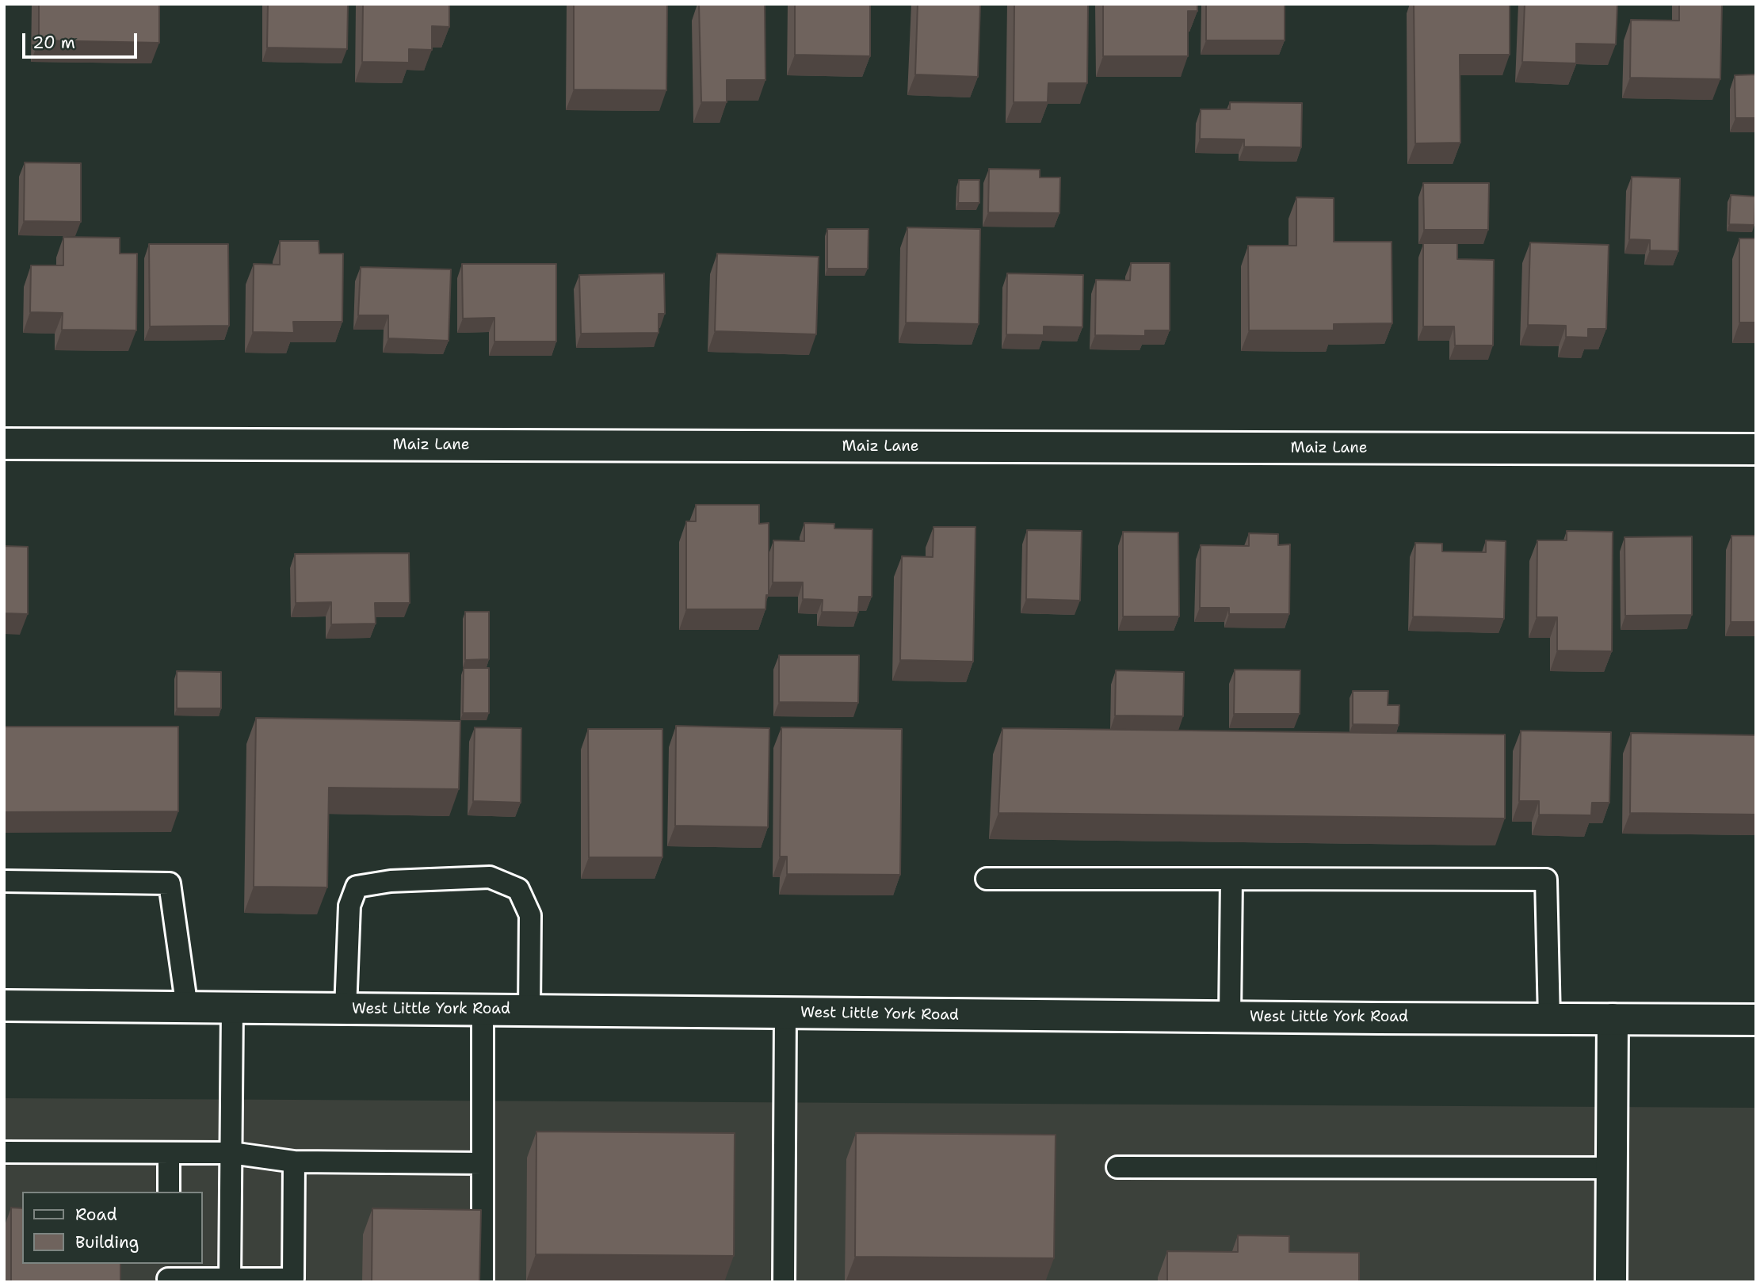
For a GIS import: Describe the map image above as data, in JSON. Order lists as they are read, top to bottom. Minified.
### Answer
{"streets":{"street":["Maiz Lane","West Little York Road"]},"legend":["Road","Building"],"scale_bar":"20 m"}
